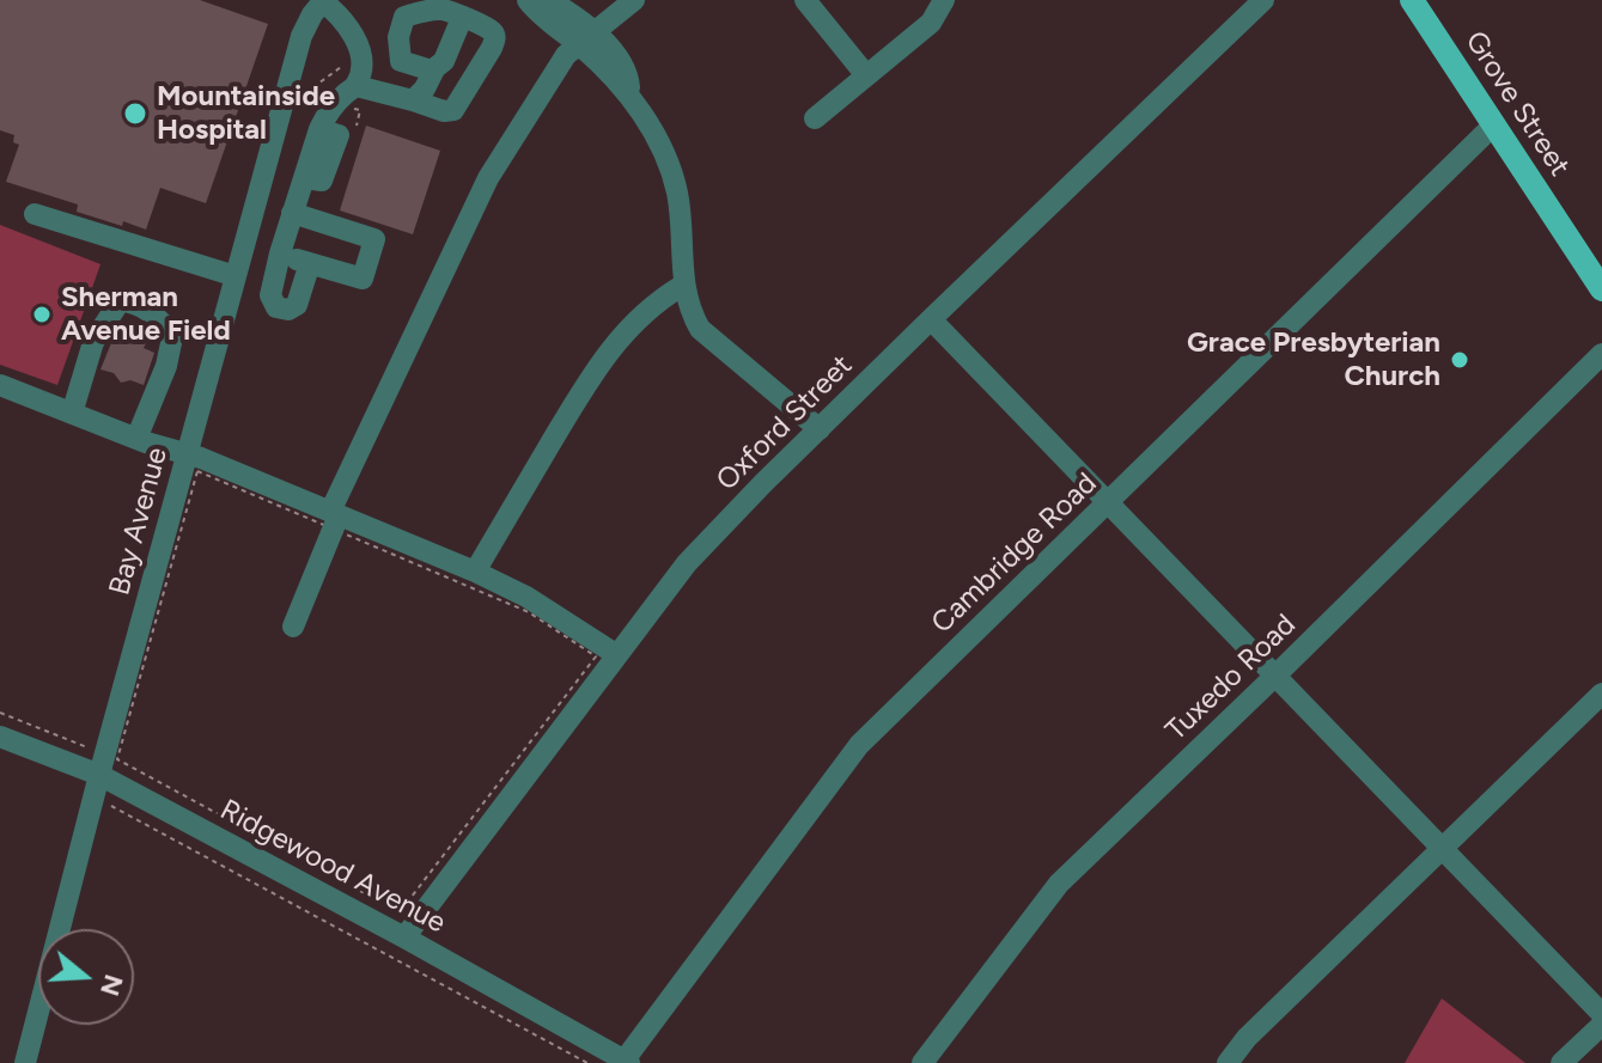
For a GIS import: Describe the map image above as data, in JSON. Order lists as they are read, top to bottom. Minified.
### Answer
{"streets":{"main road":["Grove Street"],"street":["Oxford Street","Bay Avenue","Cambridge Road","Tuxedo Road","Ridgewood Avenue"]},"crossings":[["Grove Street","Cambridge Road"],["Oxford Street","Ridgewood Avenue"],["Bay Avenue","Ridgewood Avenue"],["Cambridge Road","Ridgewood Avenue"]],"places":["Mountainside Hospital","Sherman Avenue Field","Grace Presbyterian Church"],"north":"right"}
